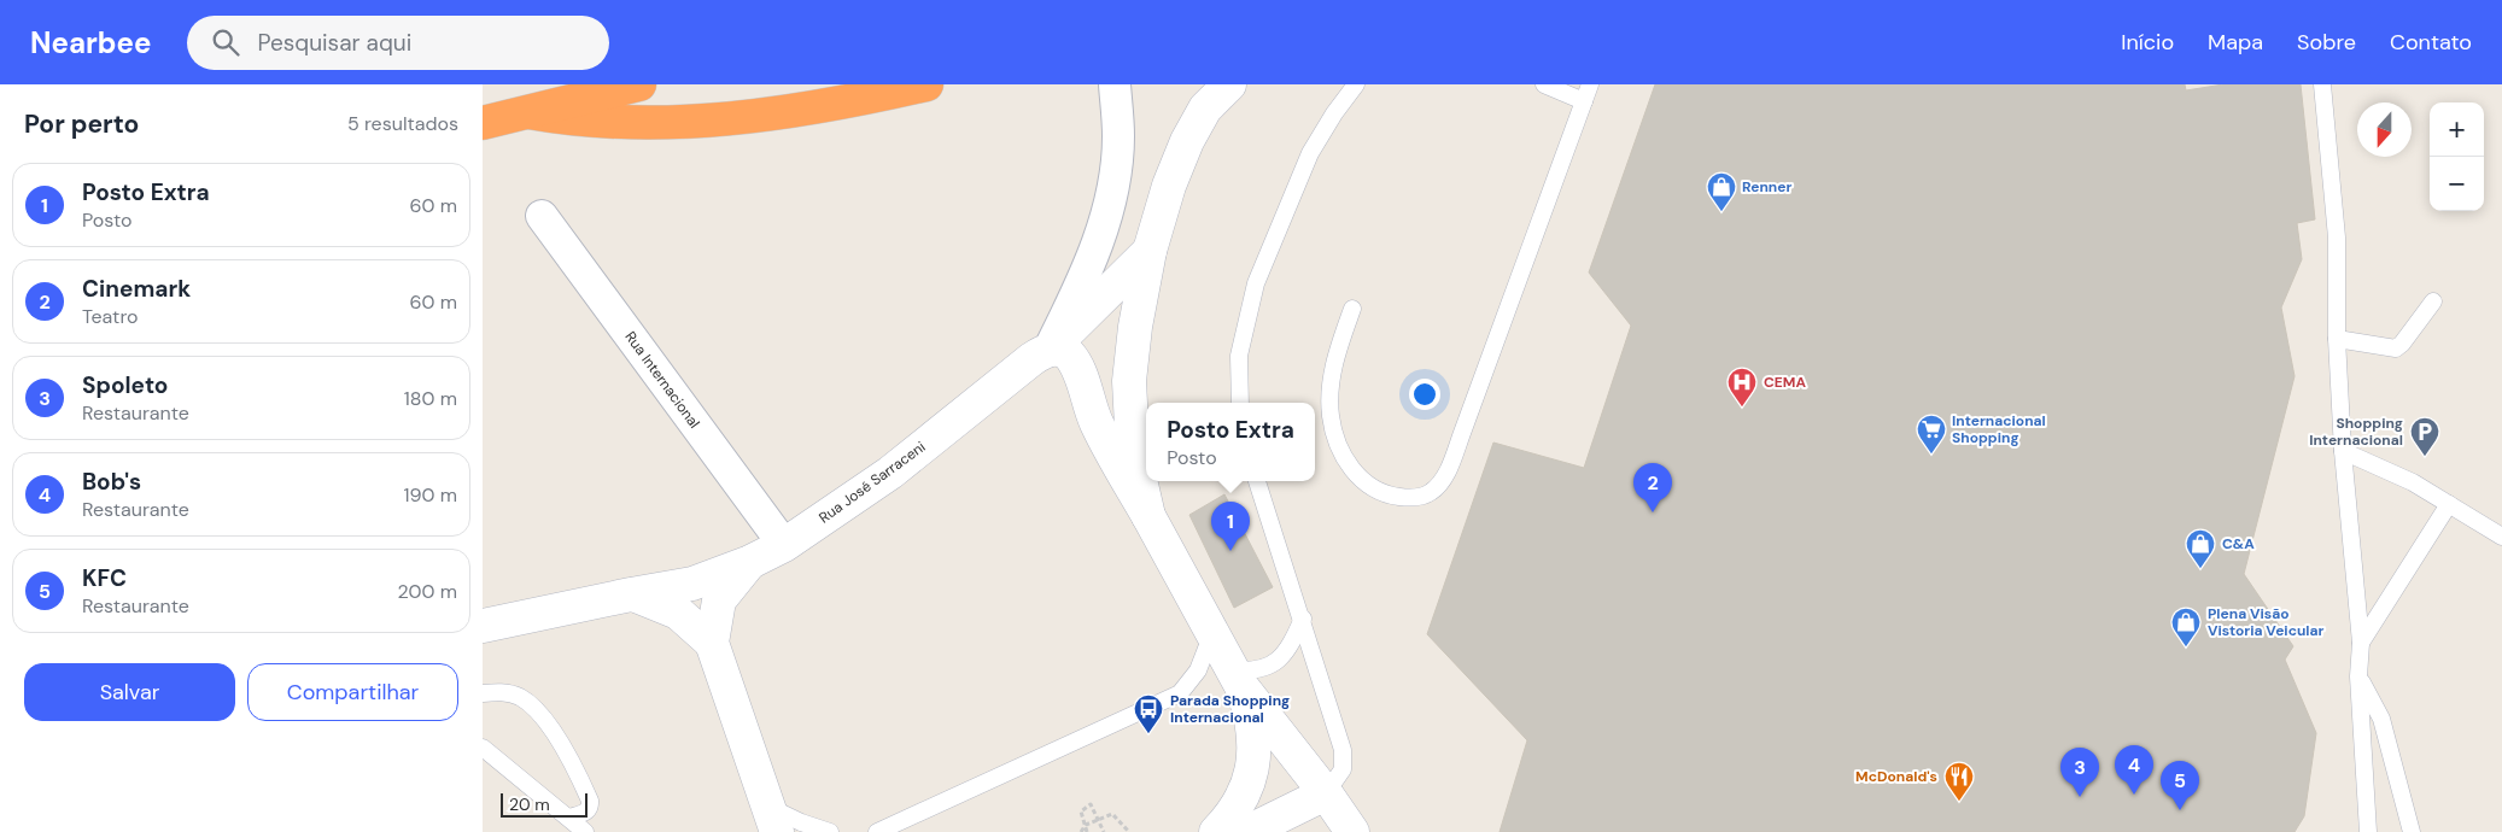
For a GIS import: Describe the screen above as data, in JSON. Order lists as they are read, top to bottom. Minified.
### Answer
{"streets":{"street":["Rua Internacional","Rua José Sarraceni"]},"crossings":[["Rua Internacional","Rua José Sarraceni"]],"places":{"shop":["Renner","C&A","Plena Visão Vistoria Veicular"],"hospital":["CEMA"],"supermarket":["Internacional Shopping"],"parking":["Shopping Internacional"],"bus stop":["Parada Shopping Internacional"],"restaurant":["McDonald's"]},"scale_bar":"20 m","north":"bottom","page":{"header":"Nearbee","search":"Pesquisar aqui","nav":["Início","Mapa","Sobre","Contato"],"heading":["Por perto","5 resultados"],"map_buttons":["+","−"],"list":[{"mark":"1","name":"Posto Extra","note":"Posto","value":"60 m"},{"mark":"2","name":"Cinemark","note":"Teatro","value":"60 m"},{"mark":"3","name":"Spoleto","note":"Restaurante","value":"180 m"},{"mark":"4","name":"Bob's","note":"Restaurante","value":"190 m"},{"mark":"5","name":"KFC","note":"Restaurante","value":"200 m"}],"popup":["Posto Extra","Posto"],"pins":["2","1","4","3","5"],"buttons":["Salvar","Compartilhar"],"scale":"20 m"}}
